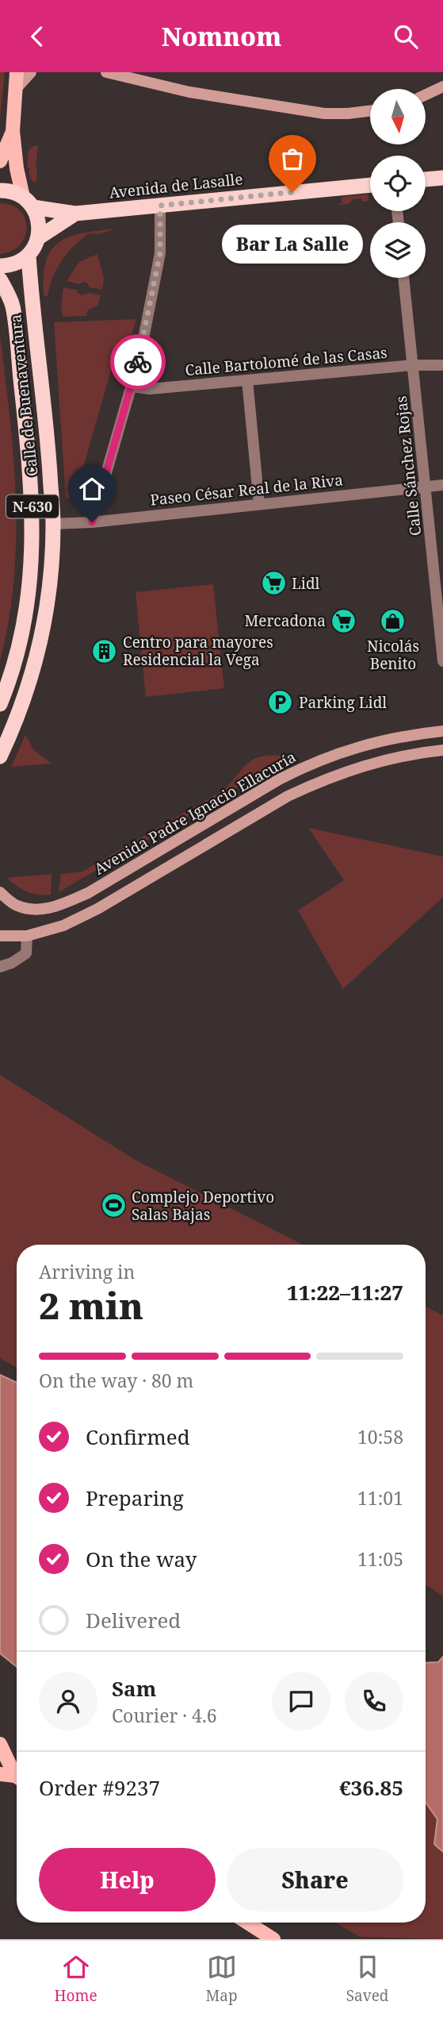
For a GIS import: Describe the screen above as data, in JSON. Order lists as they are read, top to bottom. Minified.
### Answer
{"streets":{"highway":["Avenida de Lasalle","Calle de Buenaventura","N-630"],"main road":["Avenida Padre Ignacio Ellacuría"],"street":["Calle Bartolomé de las Casas","Calle Sánchez Rojas","Paseo César Real de la Riva"]},"crossings":[["Calle Bartolomé de las Casas","Calle Sánchez Rojas"],["Calle de Buenaventura","Paseo César Real de la Riva"],["Calle Sánchez Rojas","Paseo César Real de la Riva"]],"places":{"other":["Bar La Salle"],"supermarket":["Lidl","Mercadona"],"shop":["Nicolás Benito"],"building":["Centro para mayores Residencial la Vega"],"parking":["Parking Lidl"],"sports":["Complejo Deportivo Salas Bajas"]},"north":"bottom","page":{"header":"Nomnom","bubble":"Bar La Salle","heading":["2 min","Arriving in","11:22–11:27"],"panel":["Sam","Courier · 4.6","Order #9237","€36.85"],"bar":"On the way · 80 m","list":[["Confirmed","10:58"],["Preparing","11:01"],["On the way","11:05"],"Delivered"],"buttons":["Help","Share"],"tabs":["Home","Map","Saved"]}}
